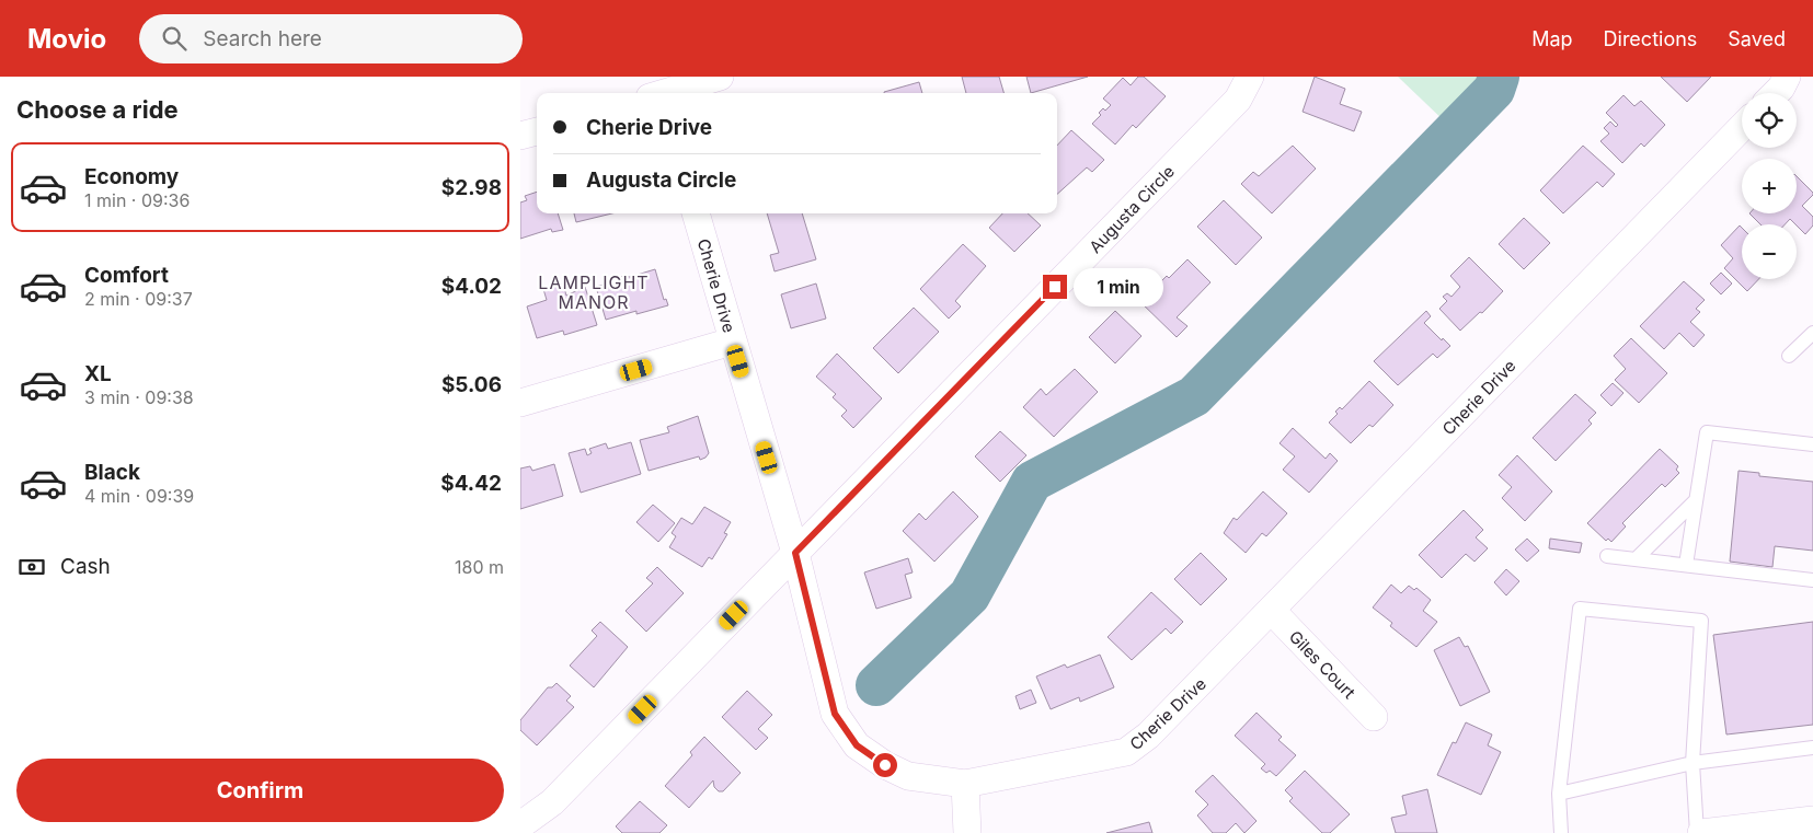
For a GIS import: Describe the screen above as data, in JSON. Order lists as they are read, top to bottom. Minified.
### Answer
{"streets":{"street":["Augusta Circle","Cherie Drive","Giles Court"]},"crossings":[["Augusta Circle","Cherie Drive"],["Cherie Drive","Giles Court"]],"districts":["LAMPLIGHT MANOR"],"page":{"header":"Movio","search":"Search here","nav":["Map","Directions","Saved"],"heading":"Choose a ride","map_buttons":["+","−"],"banner":["Cherie Drive","Augusta Circle"],"list":[{"name":"Economy","note":"1 min · 09:36","value":"$2.98"},{"name":"Comfort","note":"2 min · 09:37","value":"$4.02"},{"name":"XL","note":"3 min · 09:38","value":"$5.06"},{"name":"Black","note":"4 min · 09:39","value":"$4.42"}],"bubble":"1 min","pay":["Cash","180 m"],"buttons":"Confirm"}}
